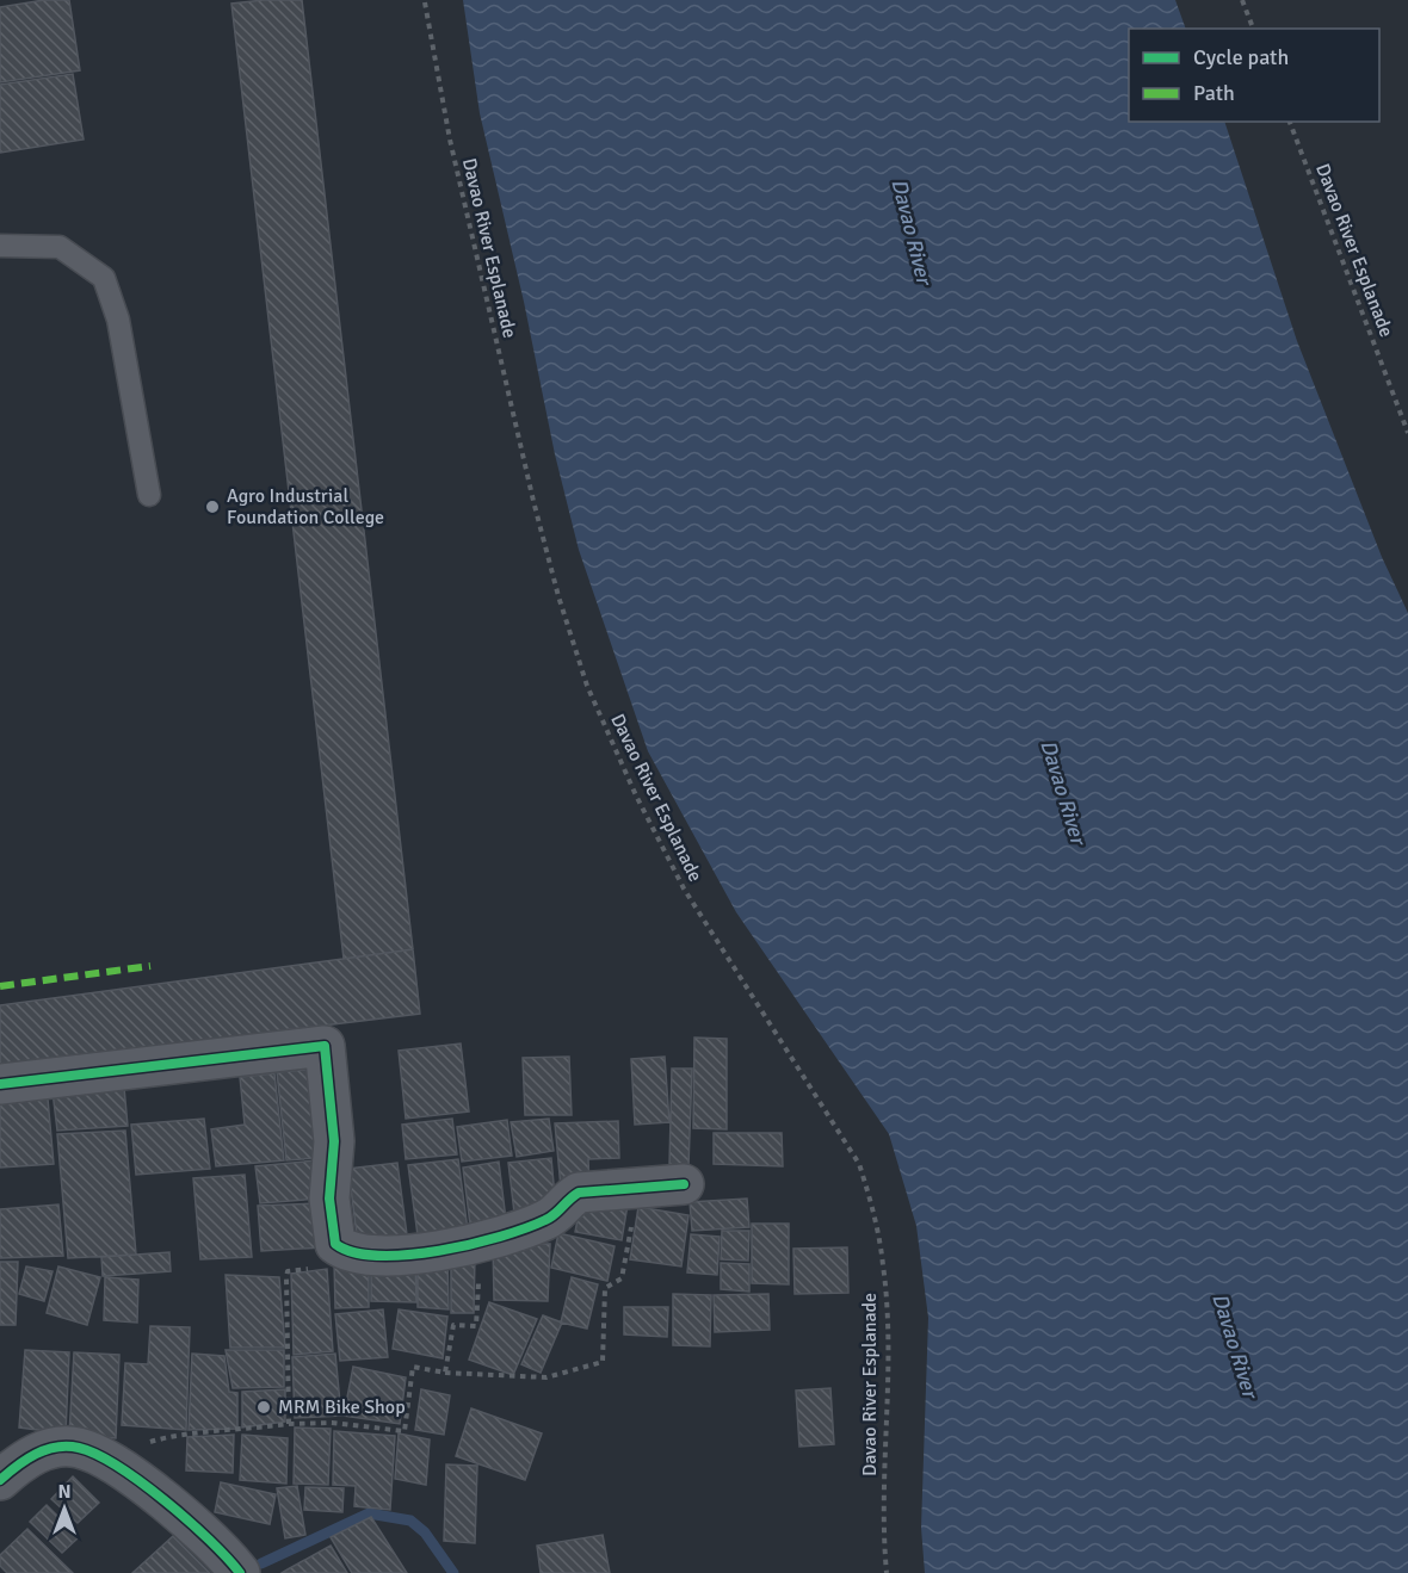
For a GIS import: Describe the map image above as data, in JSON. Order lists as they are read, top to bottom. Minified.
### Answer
{"streets":{"path":["Davao River Esplanade"]},"water":["Davao River"],"places":["Agro Industrial Foundation College","MRM Bike Shop"],"legend":["Cycle path","Path"],"north":"top"}
